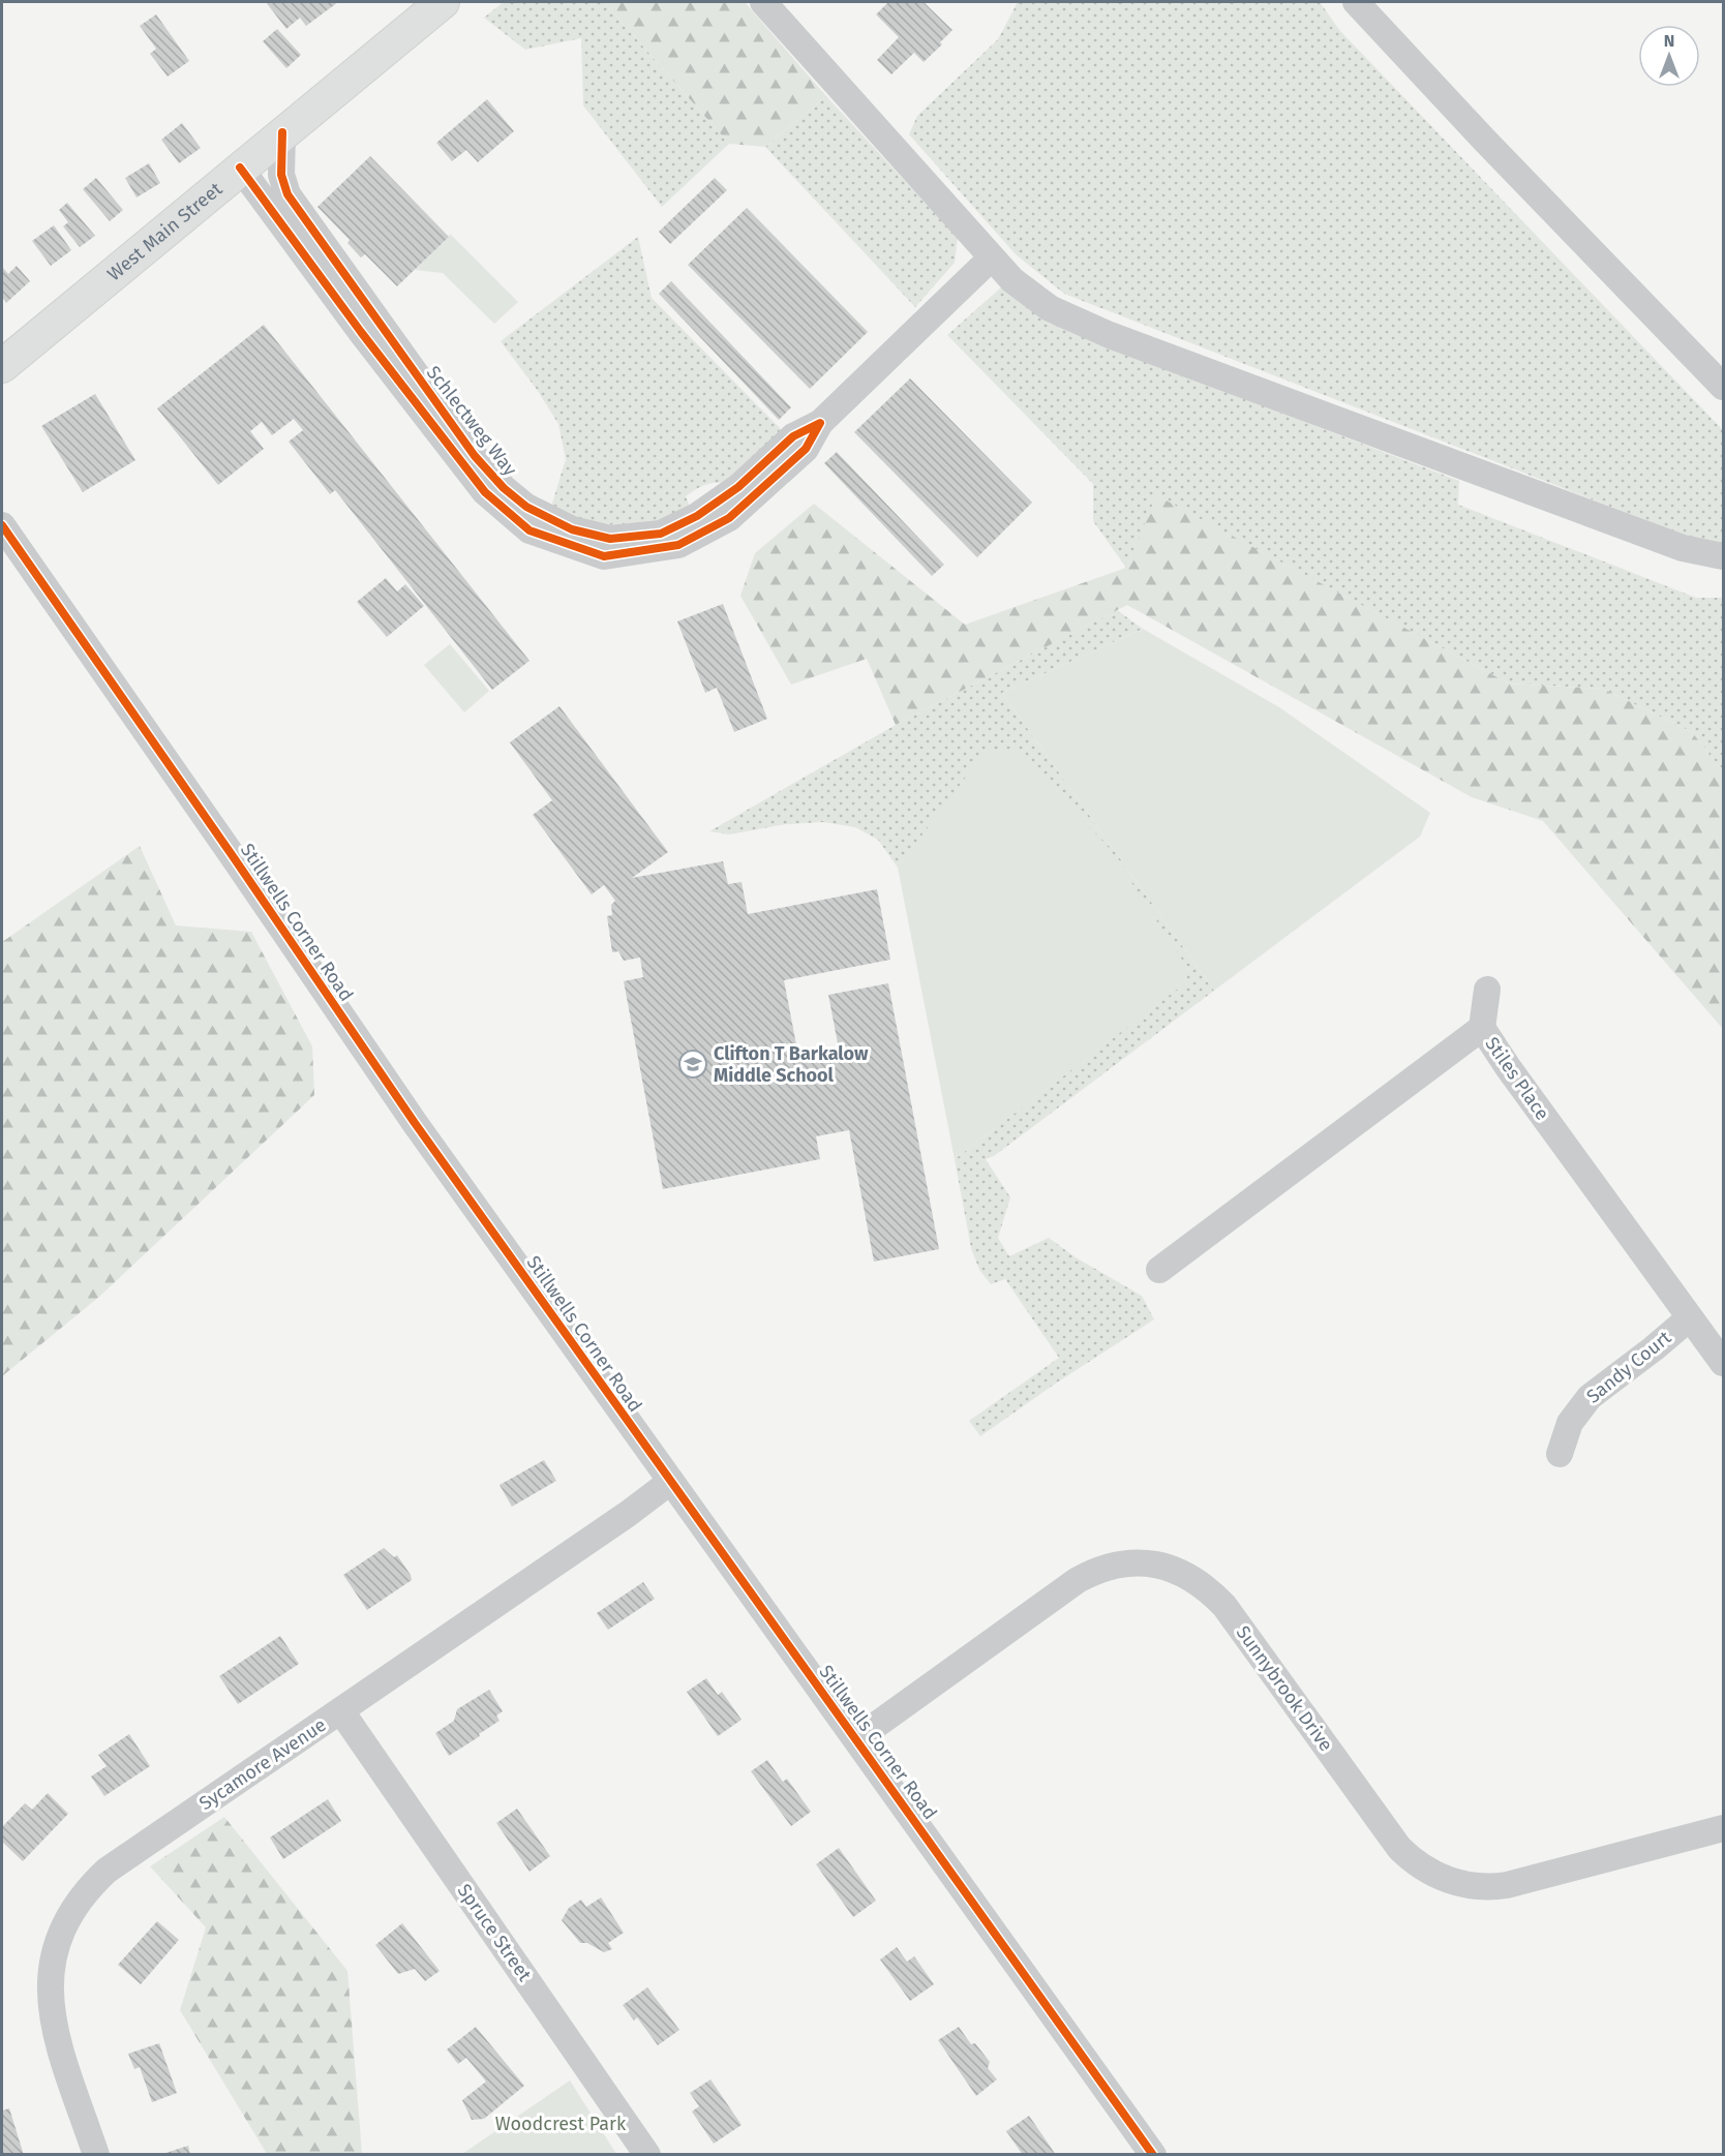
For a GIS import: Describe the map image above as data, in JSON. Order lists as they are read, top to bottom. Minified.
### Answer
{"streets":{"main road":["West Main Street"],"street":["Schlectweg Way","Stillwells Corner Road","Stiles Place","Sandy Court","Sunnybrook Drive","Sycamore Avenue","Spruce Street"]},"crossings":[["West Main Street","Schlectweg Way"],["Stillwells Corner Road","Sunnybrook Drive"],["Stillwells Corner Road","Sycamore Avenue"],["Stiles Place","Sandy Court"],["Sycamore Avenue","Spruce Street"]],"parks":["Woodcrest Park"],"places":{"school or university":["Clifton T Barkalow Middle School"]},"north":"top"}
